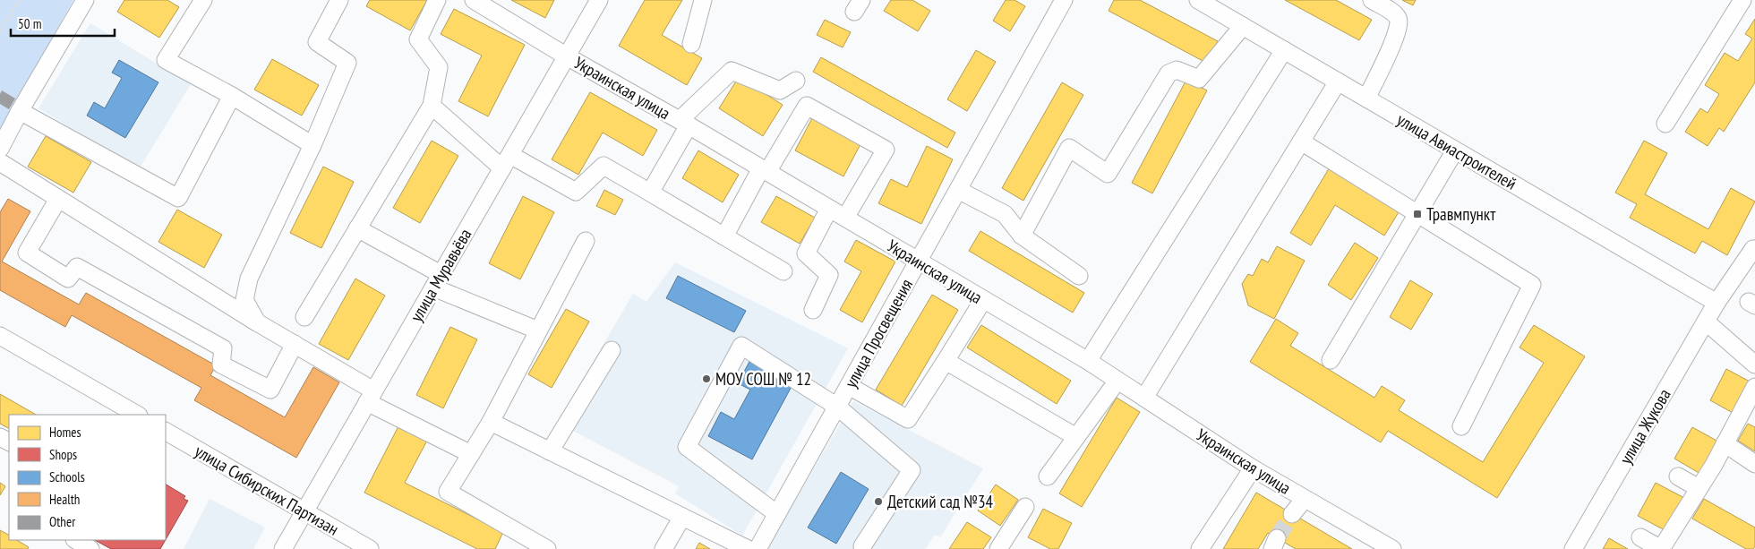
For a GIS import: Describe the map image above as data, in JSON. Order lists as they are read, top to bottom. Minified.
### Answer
{"streets":{"street":["Украинская улица","улица Авиастроителей","улица Муравьёва","улица Просвещения","улица Жукова","улица Сибирских Партизан"]},"crossings":[["Украинская улица","улица Муравьёва"],["Украинская улица","улица Просвещения"],["улица Авиастроителей","улица Жукова"],["улица Муравьёва","улица Сибирских Партизан"]],"places":{"transit":["Травмпункт"],"other":["МОУ СОШ № 12","Детский сад №34"]},"legend":["Homes","Shops","Schools","Health","Other"],"scale_bar":"50 m"}
